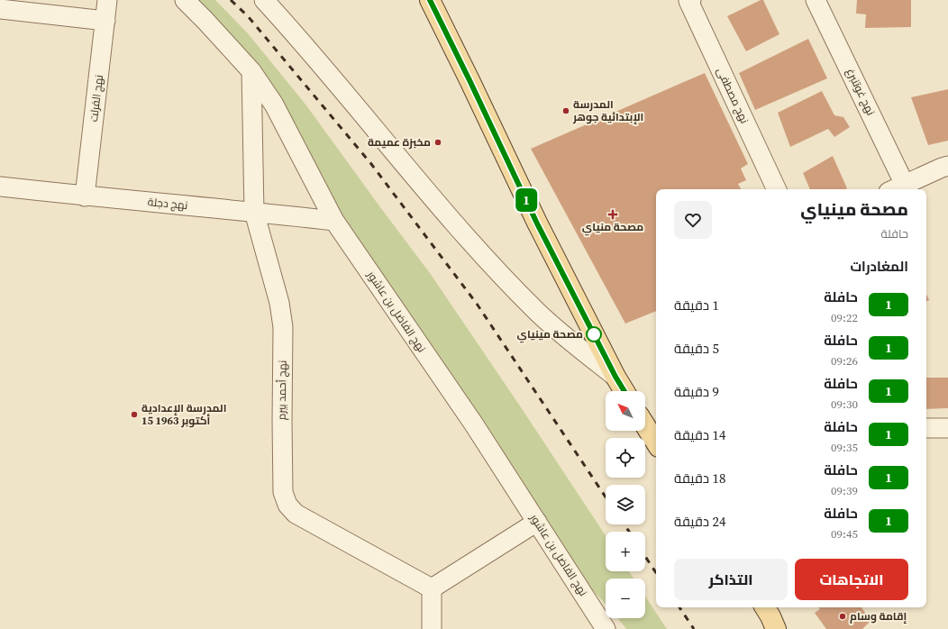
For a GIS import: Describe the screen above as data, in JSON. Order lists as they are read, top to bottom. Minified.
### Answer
{"streets":{"street":["نهج غوتنبرغ","نهج مصطفى","نهج الفرلت","نهج دجلة","نهج الفاضل بن عاشور","نهج أحمد بيرم"]},"crossings":[["نهج الفرلت","نهج دجلة"],["نهج دجلة","نهج الفاضل بن عاشور"],["نهج دجلة","نهج أحمد بيرم"],["نهج الفاضل بن عاشور","نهج أحمد بيرم"]],"places":{"other":["المدرسة الإبتدائية جوهر","مخبزة عميمة","مصحة مينياي","المدرسة الإعدادية 15 أكتوبر 1963","إقامة وسام"],"health":["مصحة منياي"]},"lines":["bus line 1"],"north":"top left","page":{"on_map":"1","heading":[["مصحة مينياي","حافلة"],"المغادرات"],"list":[{"mark":"1","name":"حافلة","note":"09:22","value":"1 دقيقة"},{"mark":"1","name":"حافلة","note":"09:26","value":"5 دقيقة"},{"mark":"1","name":"حافلة","note":"09:30","value":"9 دقيقة"},{"mark":"1","name":"حافلة","note":"09:35","value":"14 دقيقة"},{"mark":"1","name":"حافلة","note":"09:39","value":"18 دقيقة"},{"mark":"1","name":"حافلة","note":"09:45","value":"24 دقيقة"}],"map_buttons":["+","−"],"buttons":["الاتجاهات","التذاكر"]}}
